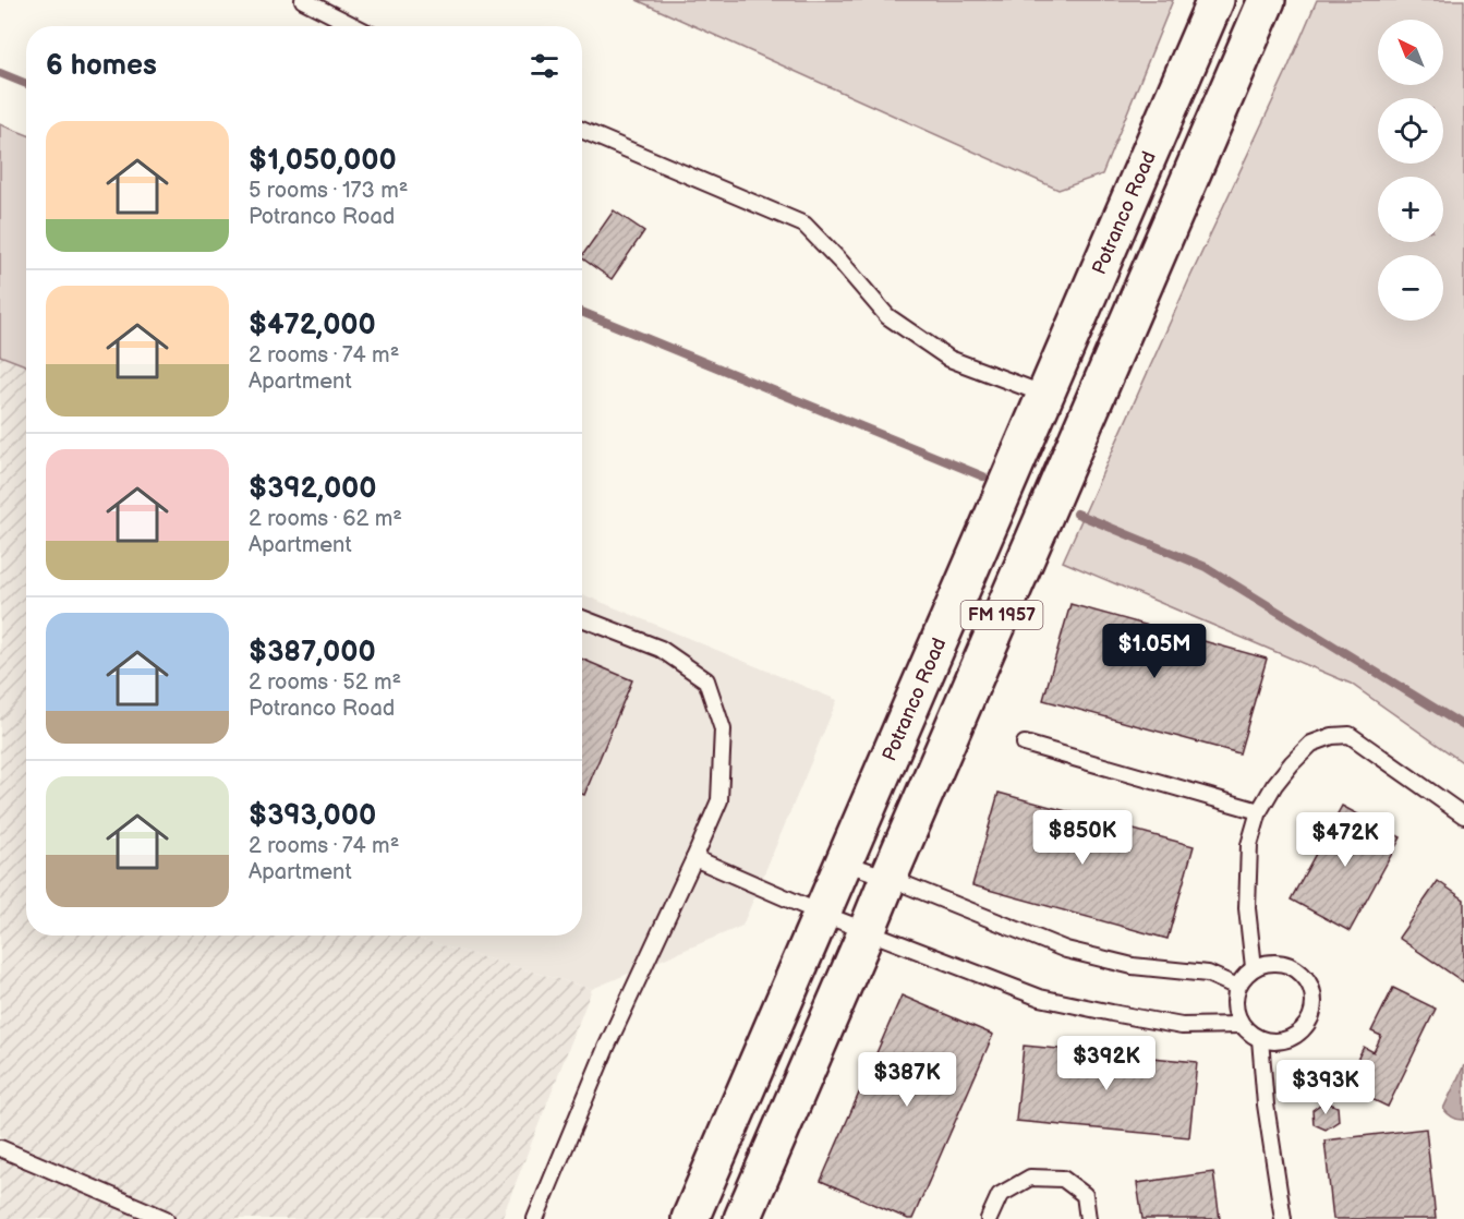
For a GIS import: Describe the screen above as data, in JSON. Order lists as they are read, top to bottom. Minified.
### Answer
{"streets":{"main road":["Potranco Road","FM 1957"]},"north":"top left","page":{"map_buttons":["+","−"],"heading":"6 homes","list":[{"name":"$1,050,000","note":"5 rooms · 173 m² · Potranco Road"},{"name":"$472,000","note":"2 rooms · 74 m² · Apartment"},{"name":"$392,000","note":"2 rooms · 62 m² · Apartment"},{"name":"$387,000","note":"2 rooms · 52 m² · Potranco Road"},{"name":"$393,000","note":"2 rooms · 74 m² · Apartment"}],"price":["$1.05M","$850K","$472K","$392K","$387K","$393K"]}}
